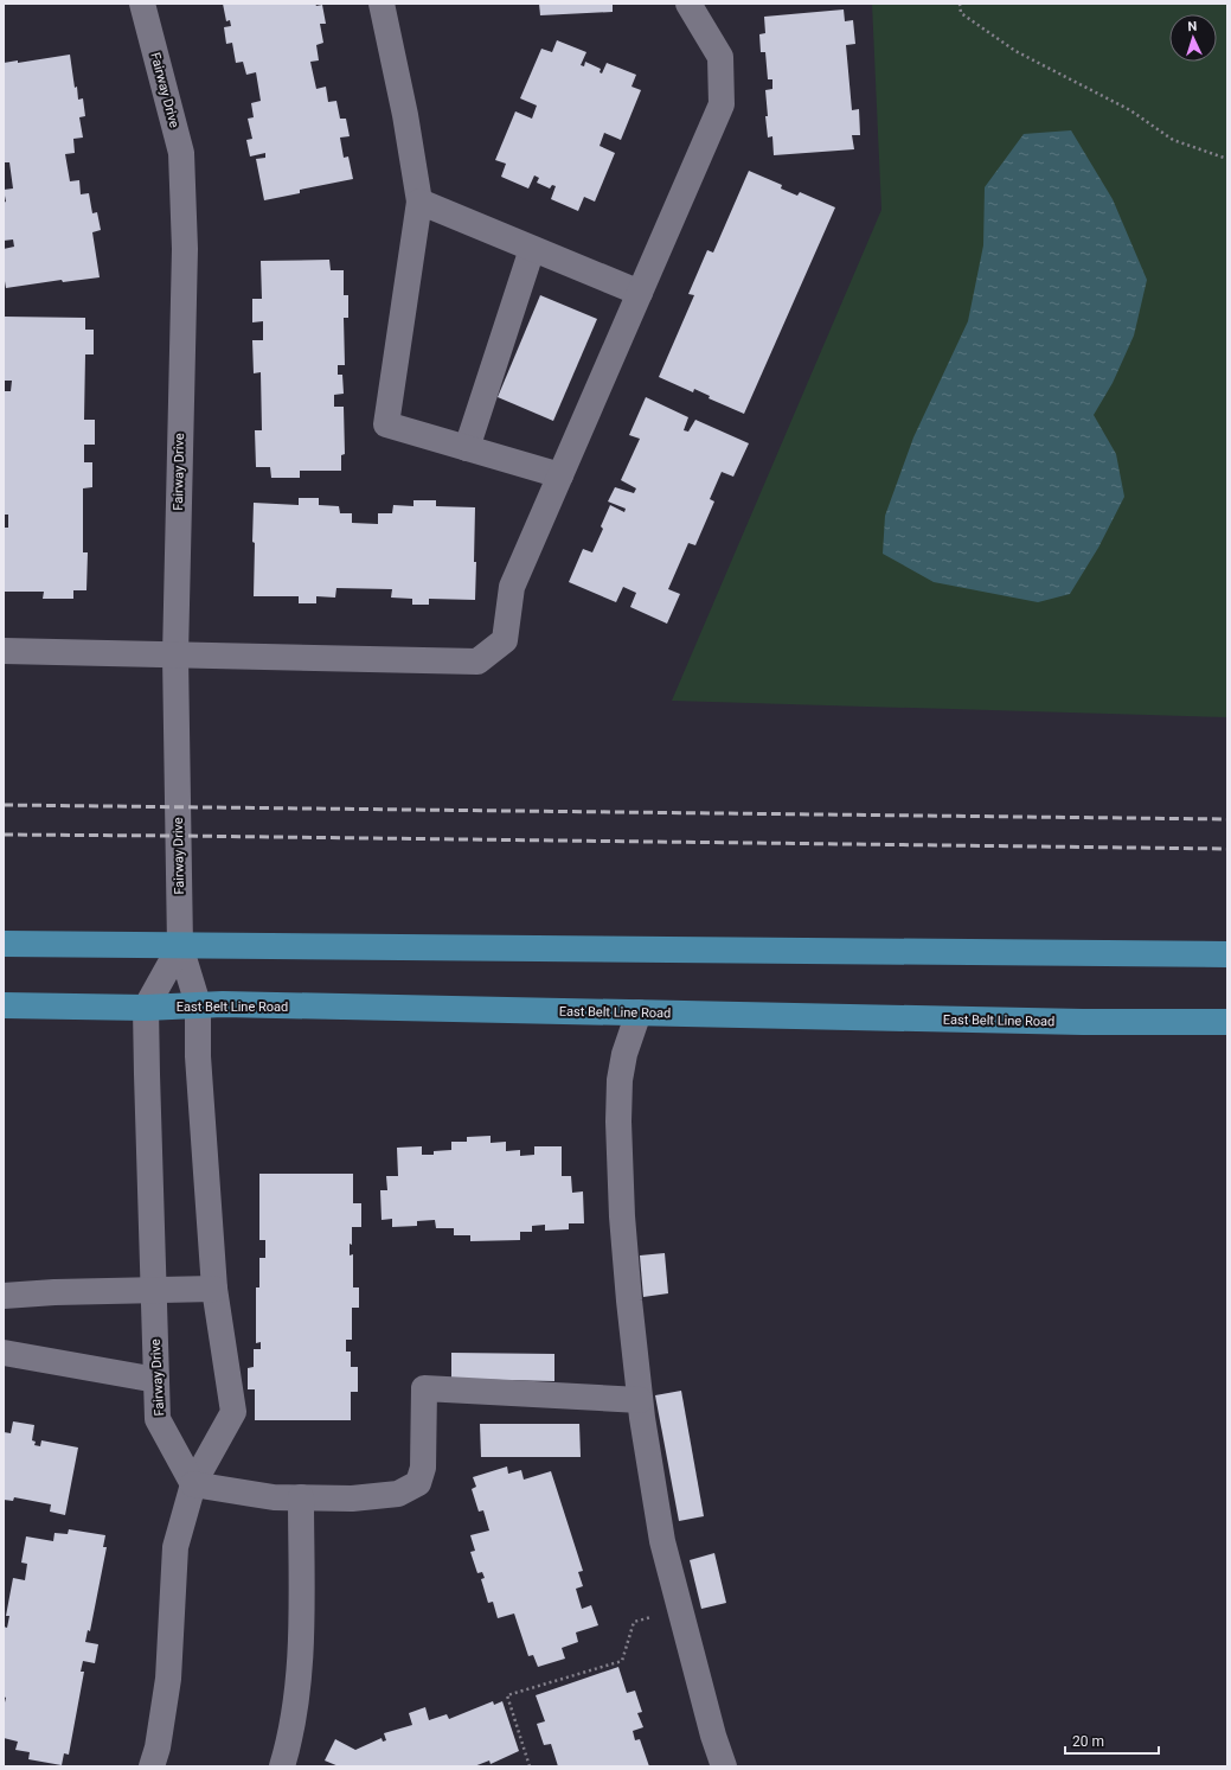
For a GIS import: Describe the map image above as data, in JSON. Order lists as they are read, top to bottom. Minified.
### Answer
{"streets":{"main road":["East Belt Line Road"],"street":["Fairway Drive"]},"crossings":[["Fairway Drive","East Belt Line Road"]],"scale_bar":"20 m","north":"top"}
